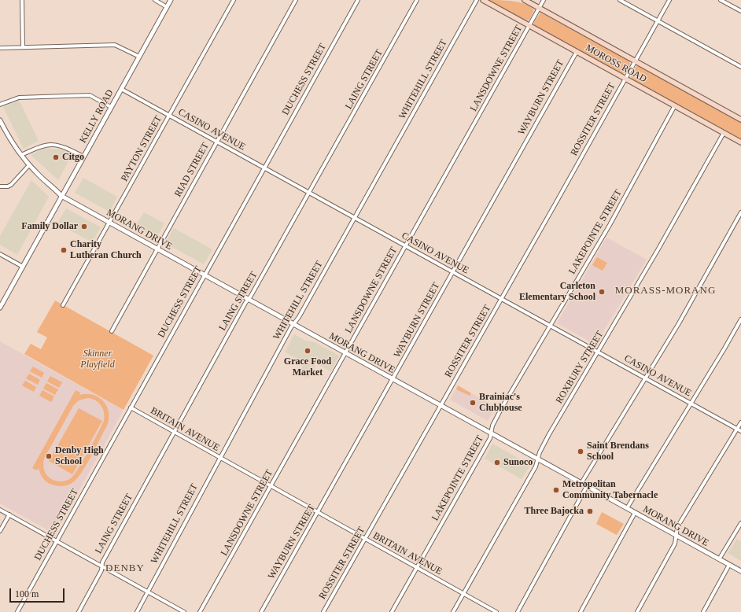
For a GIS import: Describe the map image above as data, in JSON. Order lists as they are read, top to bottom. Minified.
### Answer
{"streets":{"main road":["MOROSS ROAD"],"street":["LANSDOWNE STREET","DUCHESS STREET","LAING STREET","WHITEHILL STREET","WAYBURN STREET","KELLY ROAD","ROSSITER STREET","CASINO AVENUE","PAYTON STREET","RIAD STREET","MORANG DRIVE","LAKEPOINTE STREET","ROXBURY STREET","BRITAIN AVENUE"]},"crossings":[["MOROSS ROAD","LANSDOWNE STREET"],["MOROSS ROAD","WAYBURN STREET"],["MOROSS ROAD","ROSSITER STREET"],["MOROSS ROAD","LAKEPOINTE STREET"],["MOROSS ROAD","ROXBURY STREET"],["LANSDOWNE STREET","CASINO AVENUE"],["LANSDOWNE STREET","MORANG DRIVE"],["LANSDOWNE STREET","BRITAIN AVENUE"],["DUCHESS STREET","CASINO AVENUE"],["DUCHESS STREET","MORANG DRIVE"],["DUCHESS STREET","BRITAIN AVENUE"],["LAING STREET","CASINO AVENUE"],["LAING STREET","MORANG DRIVE"],["LAING STREET","BRITAIN AVENUE"],["WHITEHILL STREET","CASINO AVENUE"],["WHITEHILL STREET","MORANG DRIVE"],["WHITEHILL STREET","BRITAIN AVENUE"],["WAYBURN STREET","CASINO AVENUE"],["WAYBURN STREET","MORANG DRIVE"],["WAYBURN STREET","BRITAIN AVENUE"],["KELLY ROAD","CASINO AVENUE"],["KELLY ROAD","MORANG DRIVE"],["ROSSITER STREET","CASINO AVENUE"],["ROSSITER STREET","MORANG DRIVE"],["ROSSITER STREET","BRITAIN AVENUE"],["CASINO AVENUE","PAYTON STREET"],["CASINO AVENUE","RIAD STREET"],["CASINO AVENUE","LAKEPOINTE STREET"],["CASINO AVENUE","ROXBURY STREET"],["PAYTON STREET","MORANG DRIVE"],["RIAD STREET","MORANG DRIVE"],["MORANG DRIVE","LAKEPOINTE STREET"],["MORANG DRIVE","ROXBURY STREET"],["LAKEPOINTE STREET","BRITAIN AVENUE"],["ROXBURY STREET","BRITAIN AVENUE"]],"districts":["MORASS-MORANG","DENBY"],"parks":["Skinner Playfield"],"places":["Citgo","Family Dollar","Charity Lutheran Church","Carleton Elementary School","Grace Food Market","Brainiac's Clubhouse","Saint Brendans School","Denby High School","Sunoco","Metropolitan Community Tabernacle","Three Bajocka"],"scale_bar":"100 m"}
